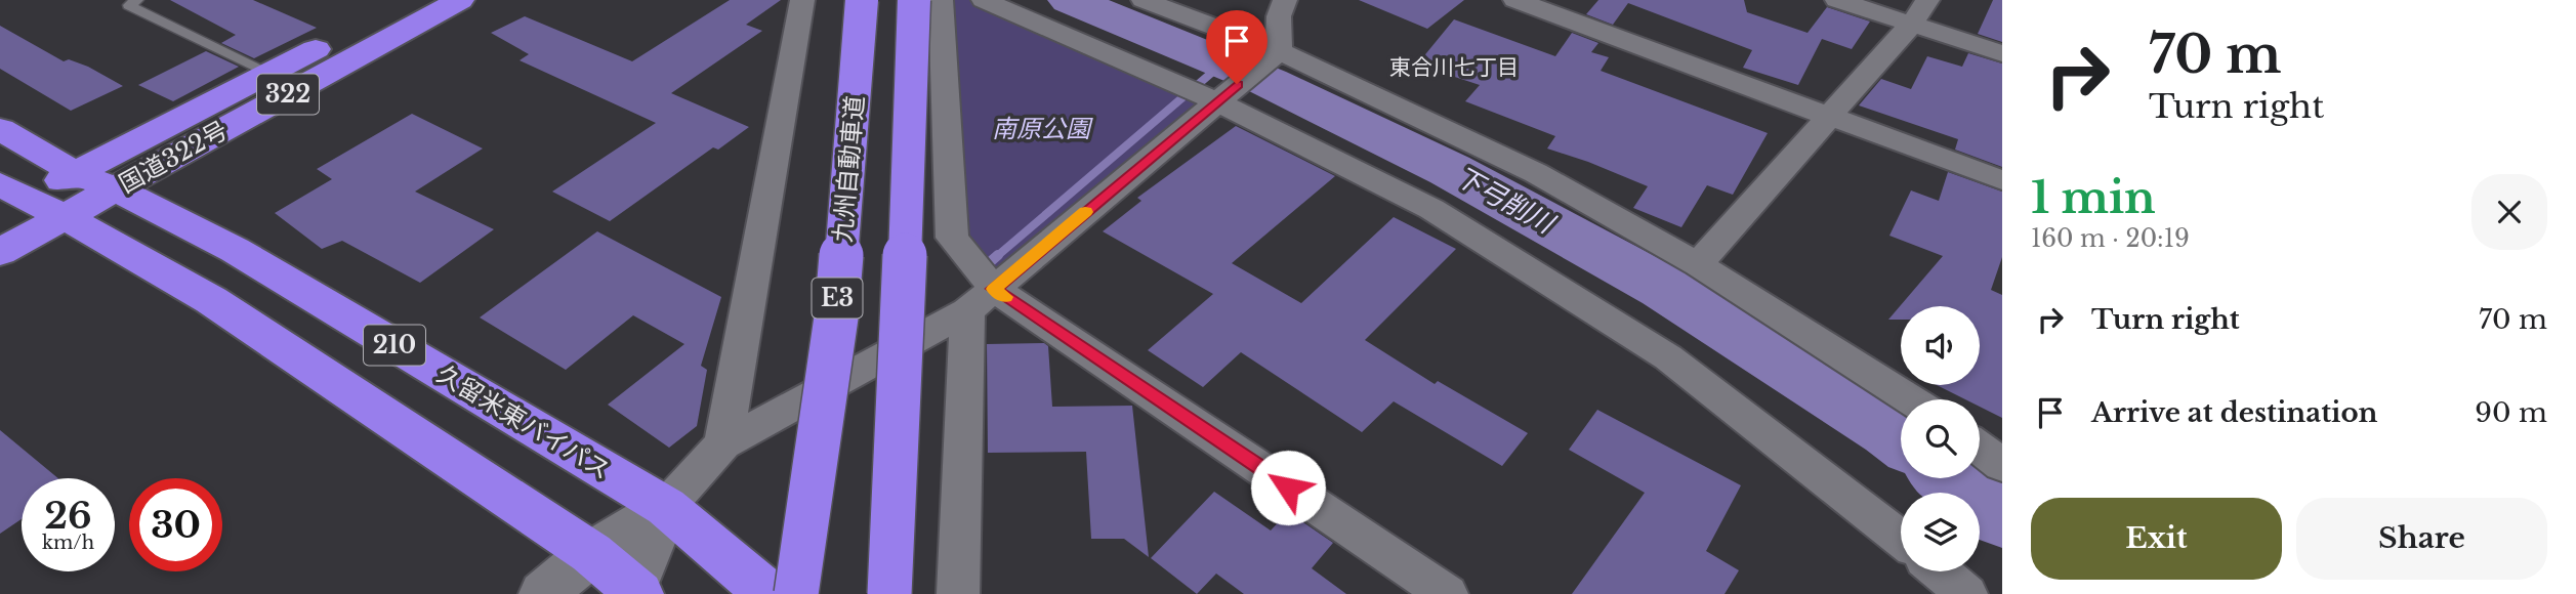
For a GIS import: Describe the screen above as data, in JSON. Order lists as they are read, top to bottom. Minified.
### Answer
{"streets":{"highway":["322","国道322号","九州自動車道","E3","210","久留米東バイパス"]},"crossings":[["国道322号","210"],["国道322号","久留米東バイパス"]],"districts":["東合川七丁目"],"water":["下弓削川"],"parks":["南原公園"],"page":{"turn":["70 m","Turn right"],"heading":["1 min","160 m · 20:19"],"list":[{"name":"Turn right","value":"70 m"},{"name":"Arrive at destination","value":"90 m"}],"speed":"26 km/h","limit":"30","buttons":["Exit","Share"]}}
